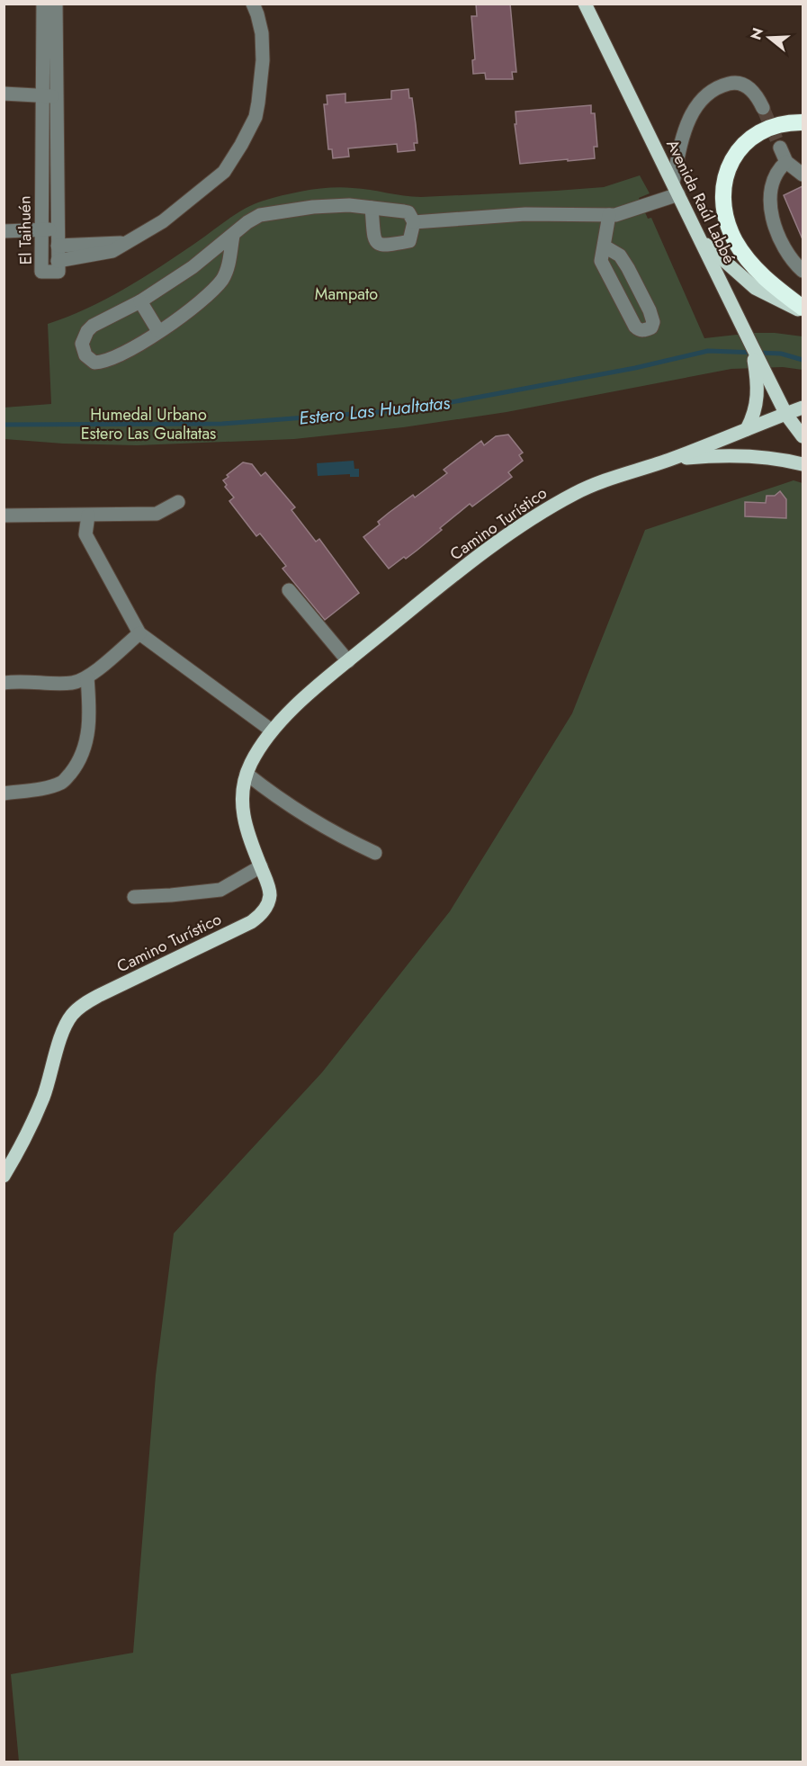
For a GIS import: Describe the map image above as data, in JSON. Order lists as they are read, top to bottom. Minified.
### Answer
{"streets":{"main road":["Avenida Raúl Labbé","Camino Turístico"],"street":["El Taihuén"]},"crossings":[["Avenida Raúl Labbé","Camino Turístico"]],"water":["Estero Las Hualtatas"],"parks":["Mampato","Humedal Urbano Estero Las Gualtatas"],"north":"left"}
